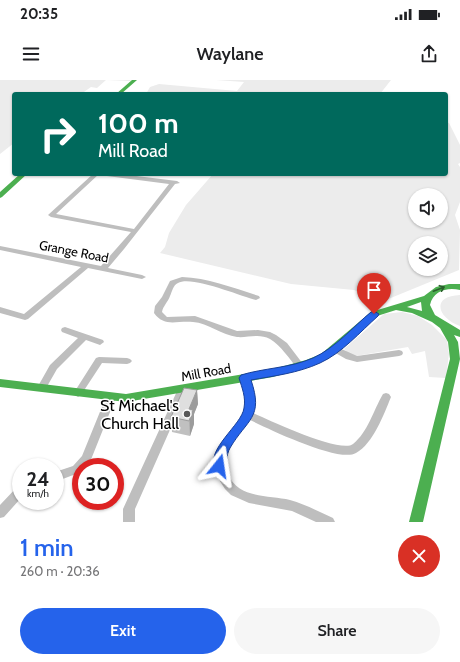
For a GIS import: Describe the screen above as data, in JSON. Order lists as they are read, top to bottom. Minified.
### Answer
{"streets":{"street":["Grange Road","Mill Road"]},"places":["St Michael's Church Hall"],"page":{"status":"20:35","header":"Waylane","turn":["100 m","Mill Road"],"speed":"24 km/h","limit":"30","heading":["1 min","260 m · 20:36"],"buttons":["Exit","Share"]}}
